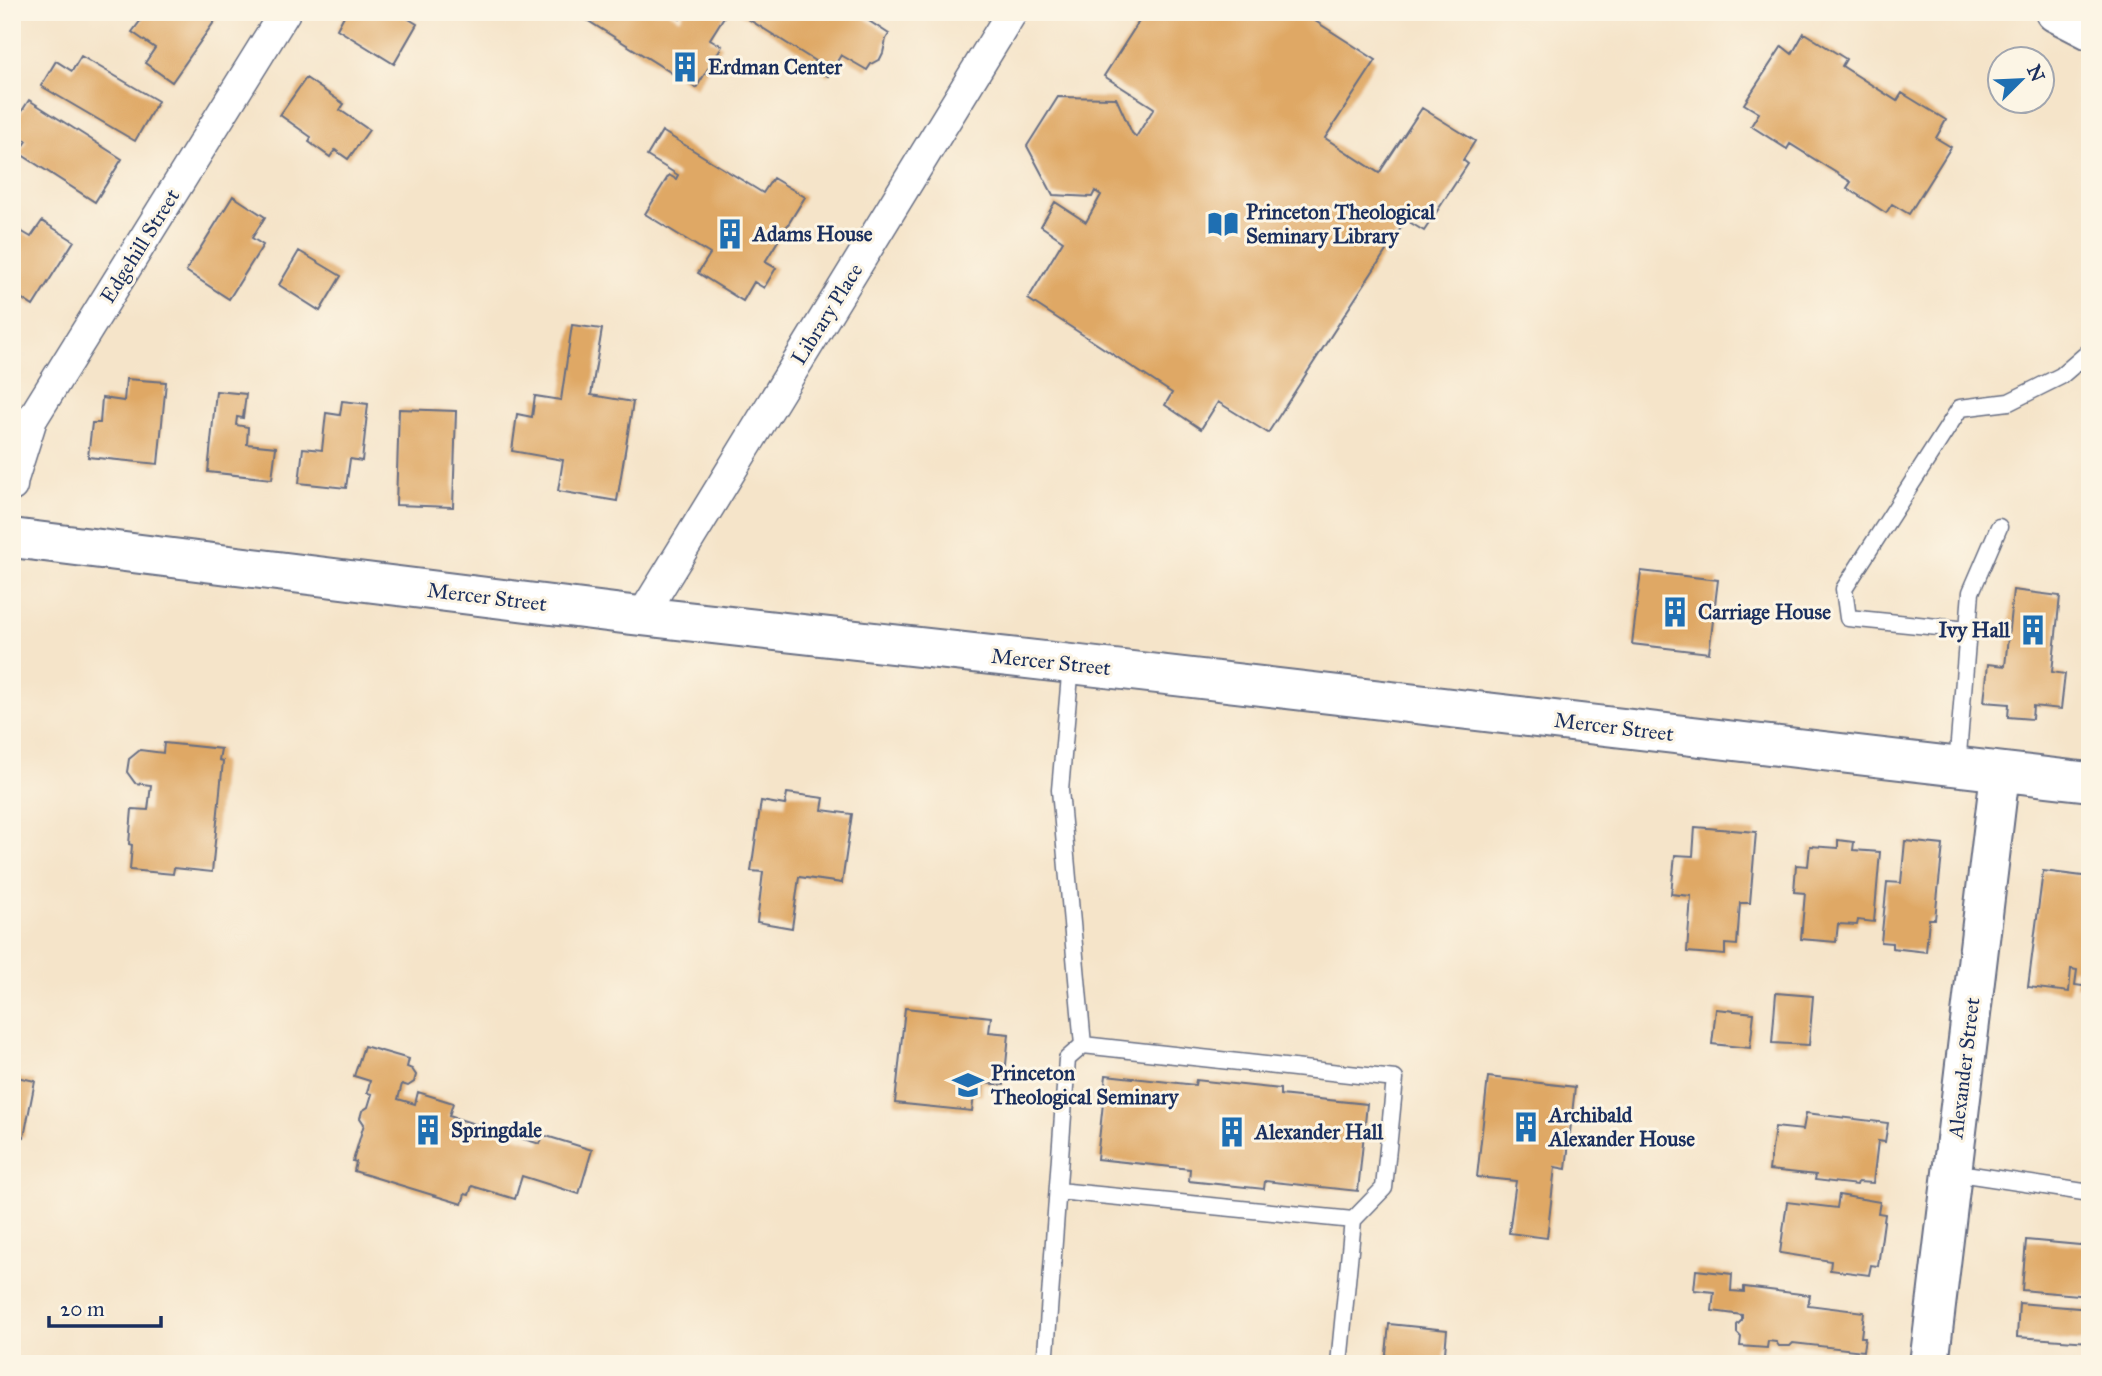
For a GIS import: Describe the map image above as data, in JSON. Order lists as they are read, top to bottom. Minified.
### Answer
{"streets":{"main road":["Mercer Street","Alexander Street"],"street":["Edgehill Street","Library Place"]},"crossings":[["Library Place","Mercer Street"],["Mercer Street","Alexander Street"]],"places":{"building":["Erdman Center","Adams House","Carriage House","Ivy Hall","Archibald Alexander House","Springdale","Alexander Hall"],"library":["Princeton Theological Seminary Library"],"school or university":["Princeton Theological Seminary"]},"scale_bar":"20 m","north":"top right"}
